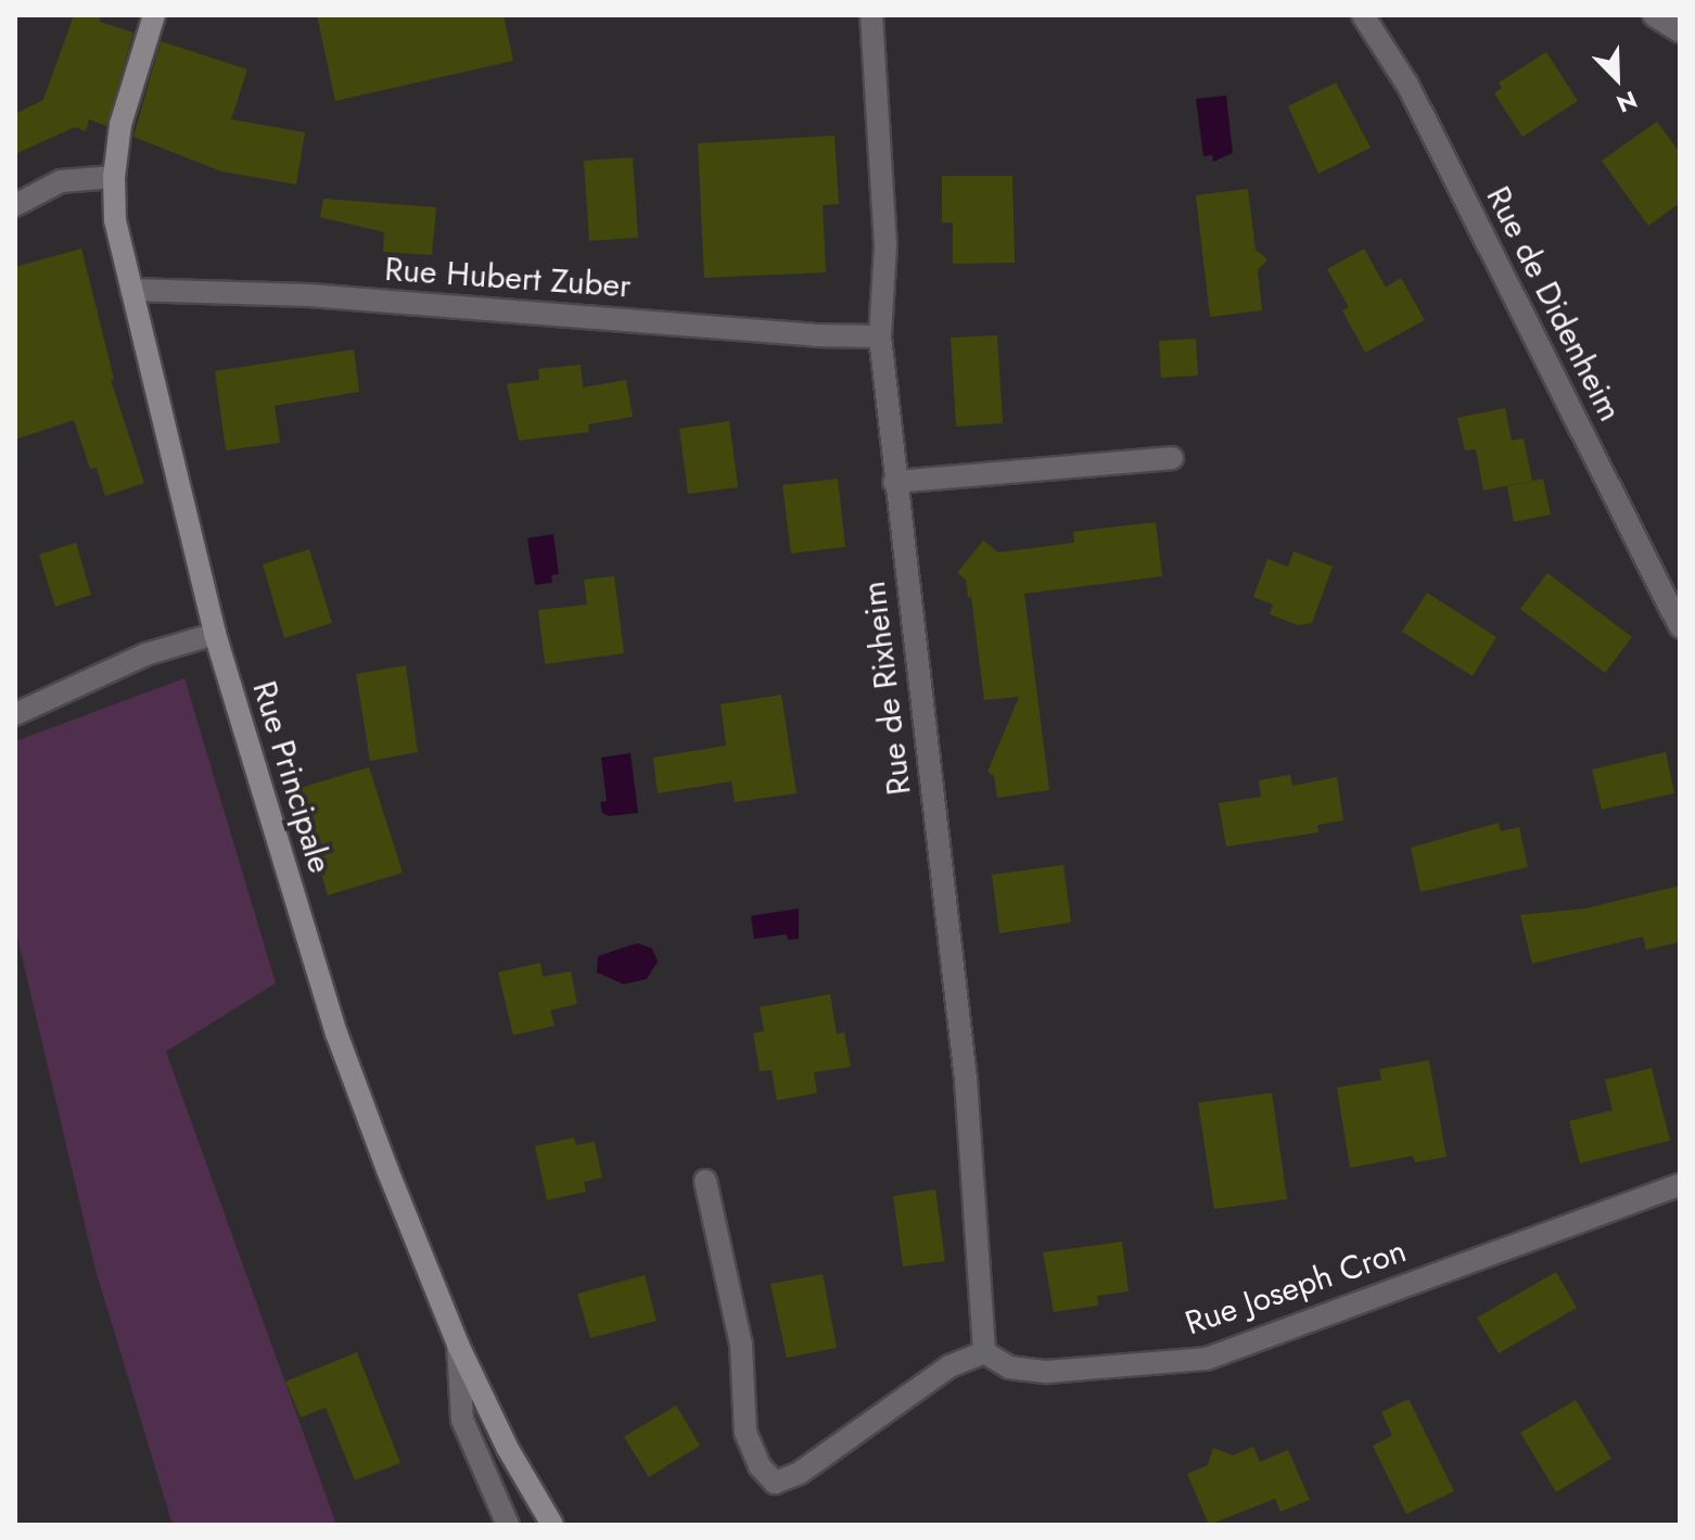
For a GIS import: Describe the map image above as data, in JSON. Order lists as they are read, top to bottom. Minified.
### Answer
{"streets":{"main road":["Rue Principale"],"street":["Rue Hubert Zuber","Rue de Didenheim","Rue de Rixheim","Rue Joseph Cron"]},"crossings":[["Rue Hubert Zuber","Rue de Rixheim"],["Rue Hubert Zuber","Rue Principale"],["Rue de Rixheim","Rue Joseph Cron"]],"north":"bottom right"}
